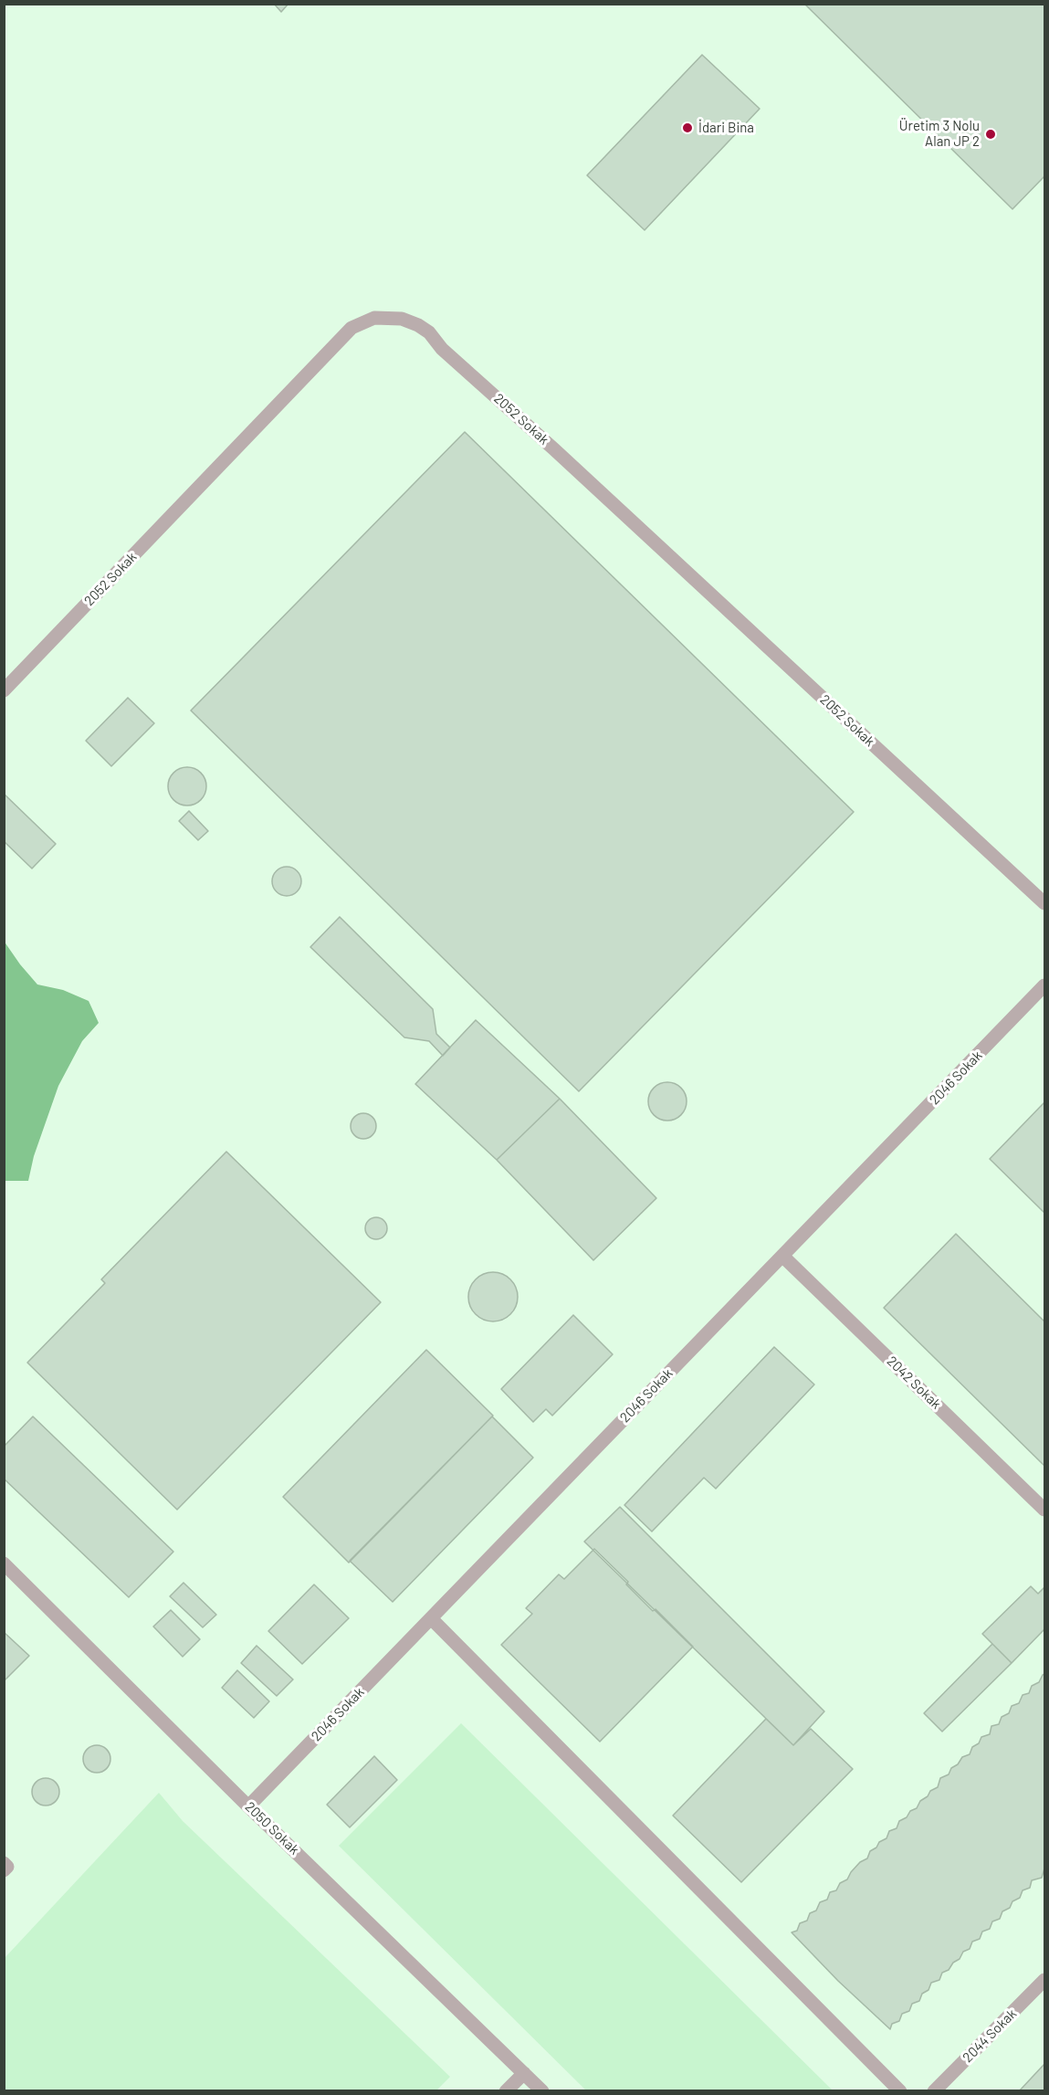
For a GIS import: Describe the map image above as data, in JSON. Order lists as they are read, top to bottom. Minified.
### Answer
{"streets":{"lane":["2052 Sokak","2046 Sokak","2042 Sokak","2050 Sokak","2044 Sokak"]},"crossings":[["2046 Sokak","2042 Sokak"],["2046 Sokak","2050 Sokak"]],"places":["İdari Bina","Üretim 3 Nolu Alan JP 2"]}
